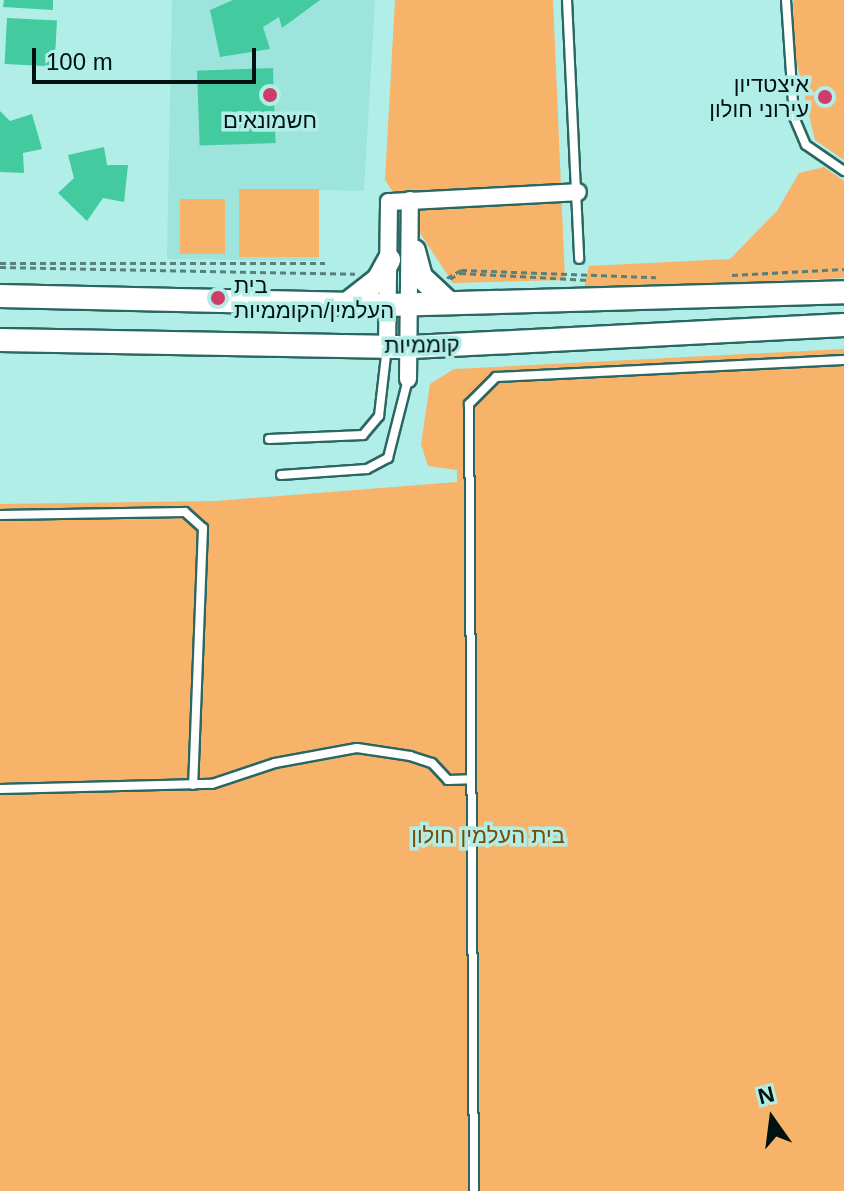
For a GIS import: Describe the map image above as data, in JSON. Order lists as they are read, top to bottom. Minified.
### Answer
{"streets":{"main road":["קוממיות"]},"parks":["בית העלמין חולון"],"places":["חשמונאים","איצטדיון עירוני חולון","בית העלמין/הקוממיות"],"scale_bar":"100 m","north":"top"}
